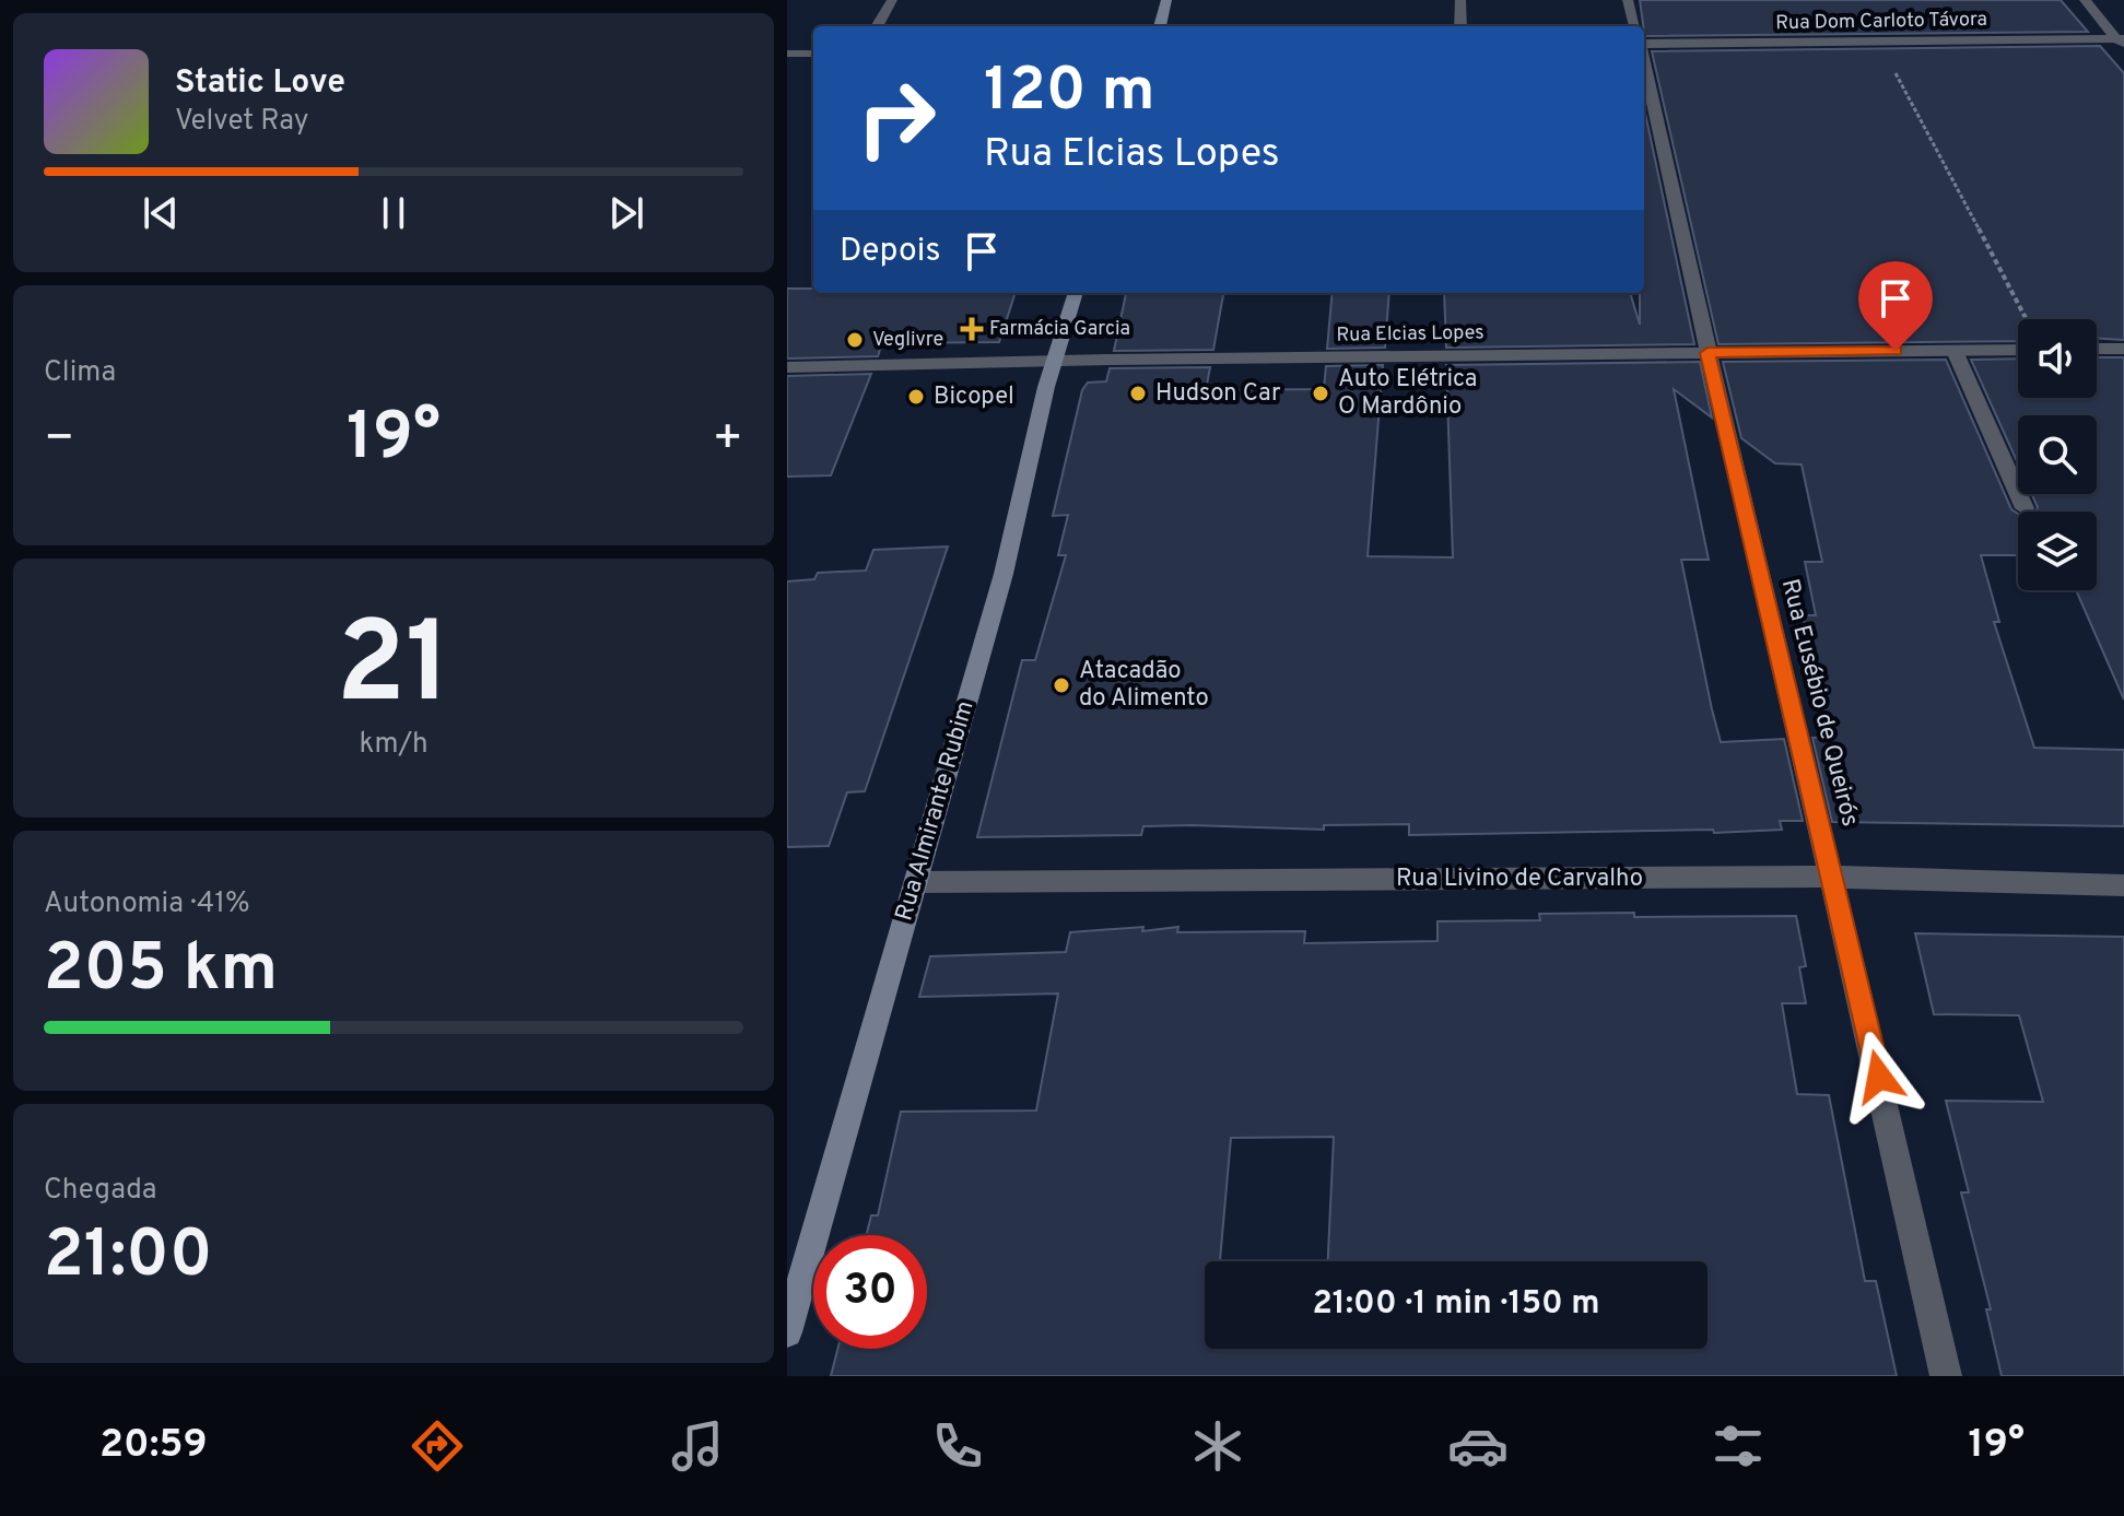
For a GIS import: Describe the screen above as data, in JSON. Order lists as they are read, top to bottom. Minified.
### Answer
{"streets":{"main road":["Rua Almirante Rubim"],"street":["Rua Dom Carloto Távora","Rua Elcias Lopes","Rua Eusébio de Queirós","Rua Livino de Carvalho"]},"crossings":[["Rua Elcias Lopes","Rua Eusébio de Queirós"],["Rua Elcias Lopes","Rua Almirante Rubim"],["Rua Eusébio de Queirós","Rua Livino de Carvalho"],["Rua Almirante Rubim","Rua Livino de Carvalho"]],"places":{"health":["Farmácia Garcia"],"other":["Veglivre","Hudson Car","Auto Elétrica O Mardônio","Bicopel","Atacadão do Alimento"]},"page":{"turn":["120 m","Rua Elcias Lopes"],"song":["Static Love","Velvet Ray"],"then":"Depois","tile":["Clima",["21","km/h"],["Autonomia · 41%","205 km"],["Chegada","21:00"]],"heat":["−","19°","+"],"limit":"30","trip":"21:00 · 1 min · 150 m","tabs":["20:59","19°"]}}
